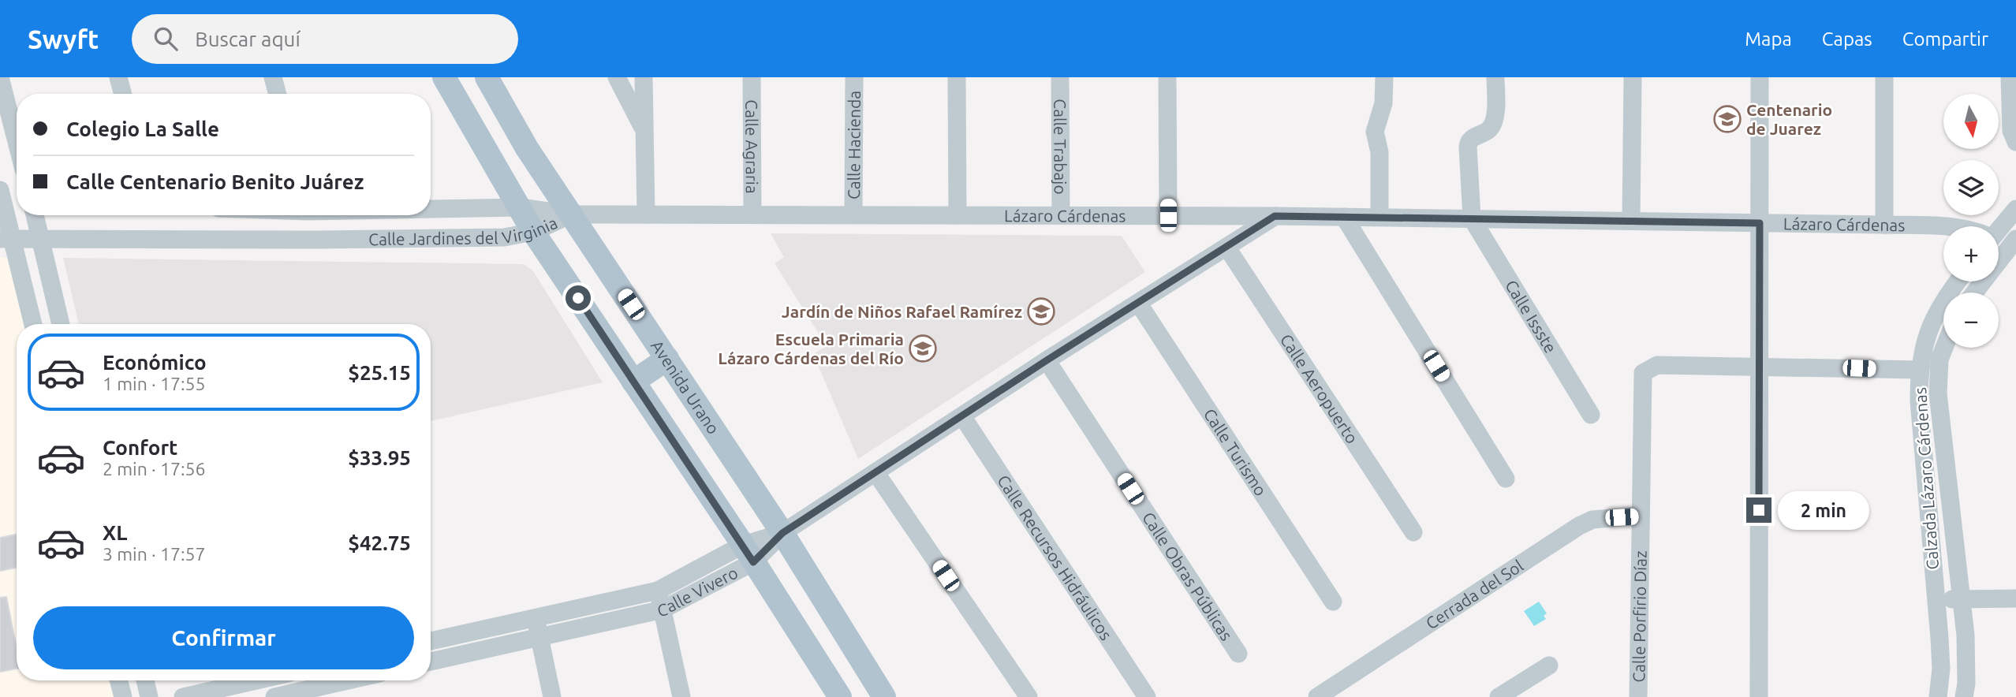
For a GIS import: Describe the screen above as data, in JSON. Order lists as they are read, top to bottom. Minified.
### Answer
{"streets":{"main road":["Avenida Urano"],"street":["Calle Agraria","Calle Hacienda","Calle Trabajo","Lázaro Cárdenas","Calle Jardines del Virginia","Calle Issste","Calle Aeropuerto","Calle Turismo","Calzada Lázaro Cárdenas","Calle Recursos Hidráulicos","Calle Obras Públicas","Calle Vivero","Cerrada del Sol","Calle Porfirio Díaz"]},"crossings":[["Calle Agraria","Lázaro Cárdenas"],["Calle Hacienda","Lázaro Cárdenas"],["Calle Trabajo","Lázaro Cárdenas"],["Lázaro Cárdenas","Calle Jardines del Virginia"],["Lázaro Cárdenas","Calle Issste"],["Lázaro Cárdenas","Avenida Urano"],["Lázaro Cárdenas","Calle Vivero"],["Calle Jardines del Virginia","Avenida Urano"],["Avenida Urano","Calle Vivero"],["Calle Aeropuerto","Calle Vivero"],["Calle Turismo","Calle Vivero"],["Calle Recursos Hidráulicos","Calle Vivero"],["Calle Obras Públicas","Calle Vivero"],["Cerrada del Sol","Calle Porfirio Díaz"]],"places":{"school or university":["Centenario de Juarez","Jardín de Niños Rafael Ramírez","Escuela Primaria Lázaro Cárdenas del Río"]},"north":"bottom","page":{"header":"Swyft","search":"Buscar aquí","nav":["Mapa","Capas","Compartir"],"map_buttons":["+","−"],"banner":["Colegio La Salle","Calle Centenario Benito Juárez"],"list":[{"name":"Económico","note":"1 min · 17:55","value":"$25.15"},{"name":"Confort","note":"2 min · 17:56","value":"$33.95"},{"name":"XL","note":"3 min · 17:57","value":"$42.75"}],"bubble":"2 min","buttons":"Confirmar"}}
